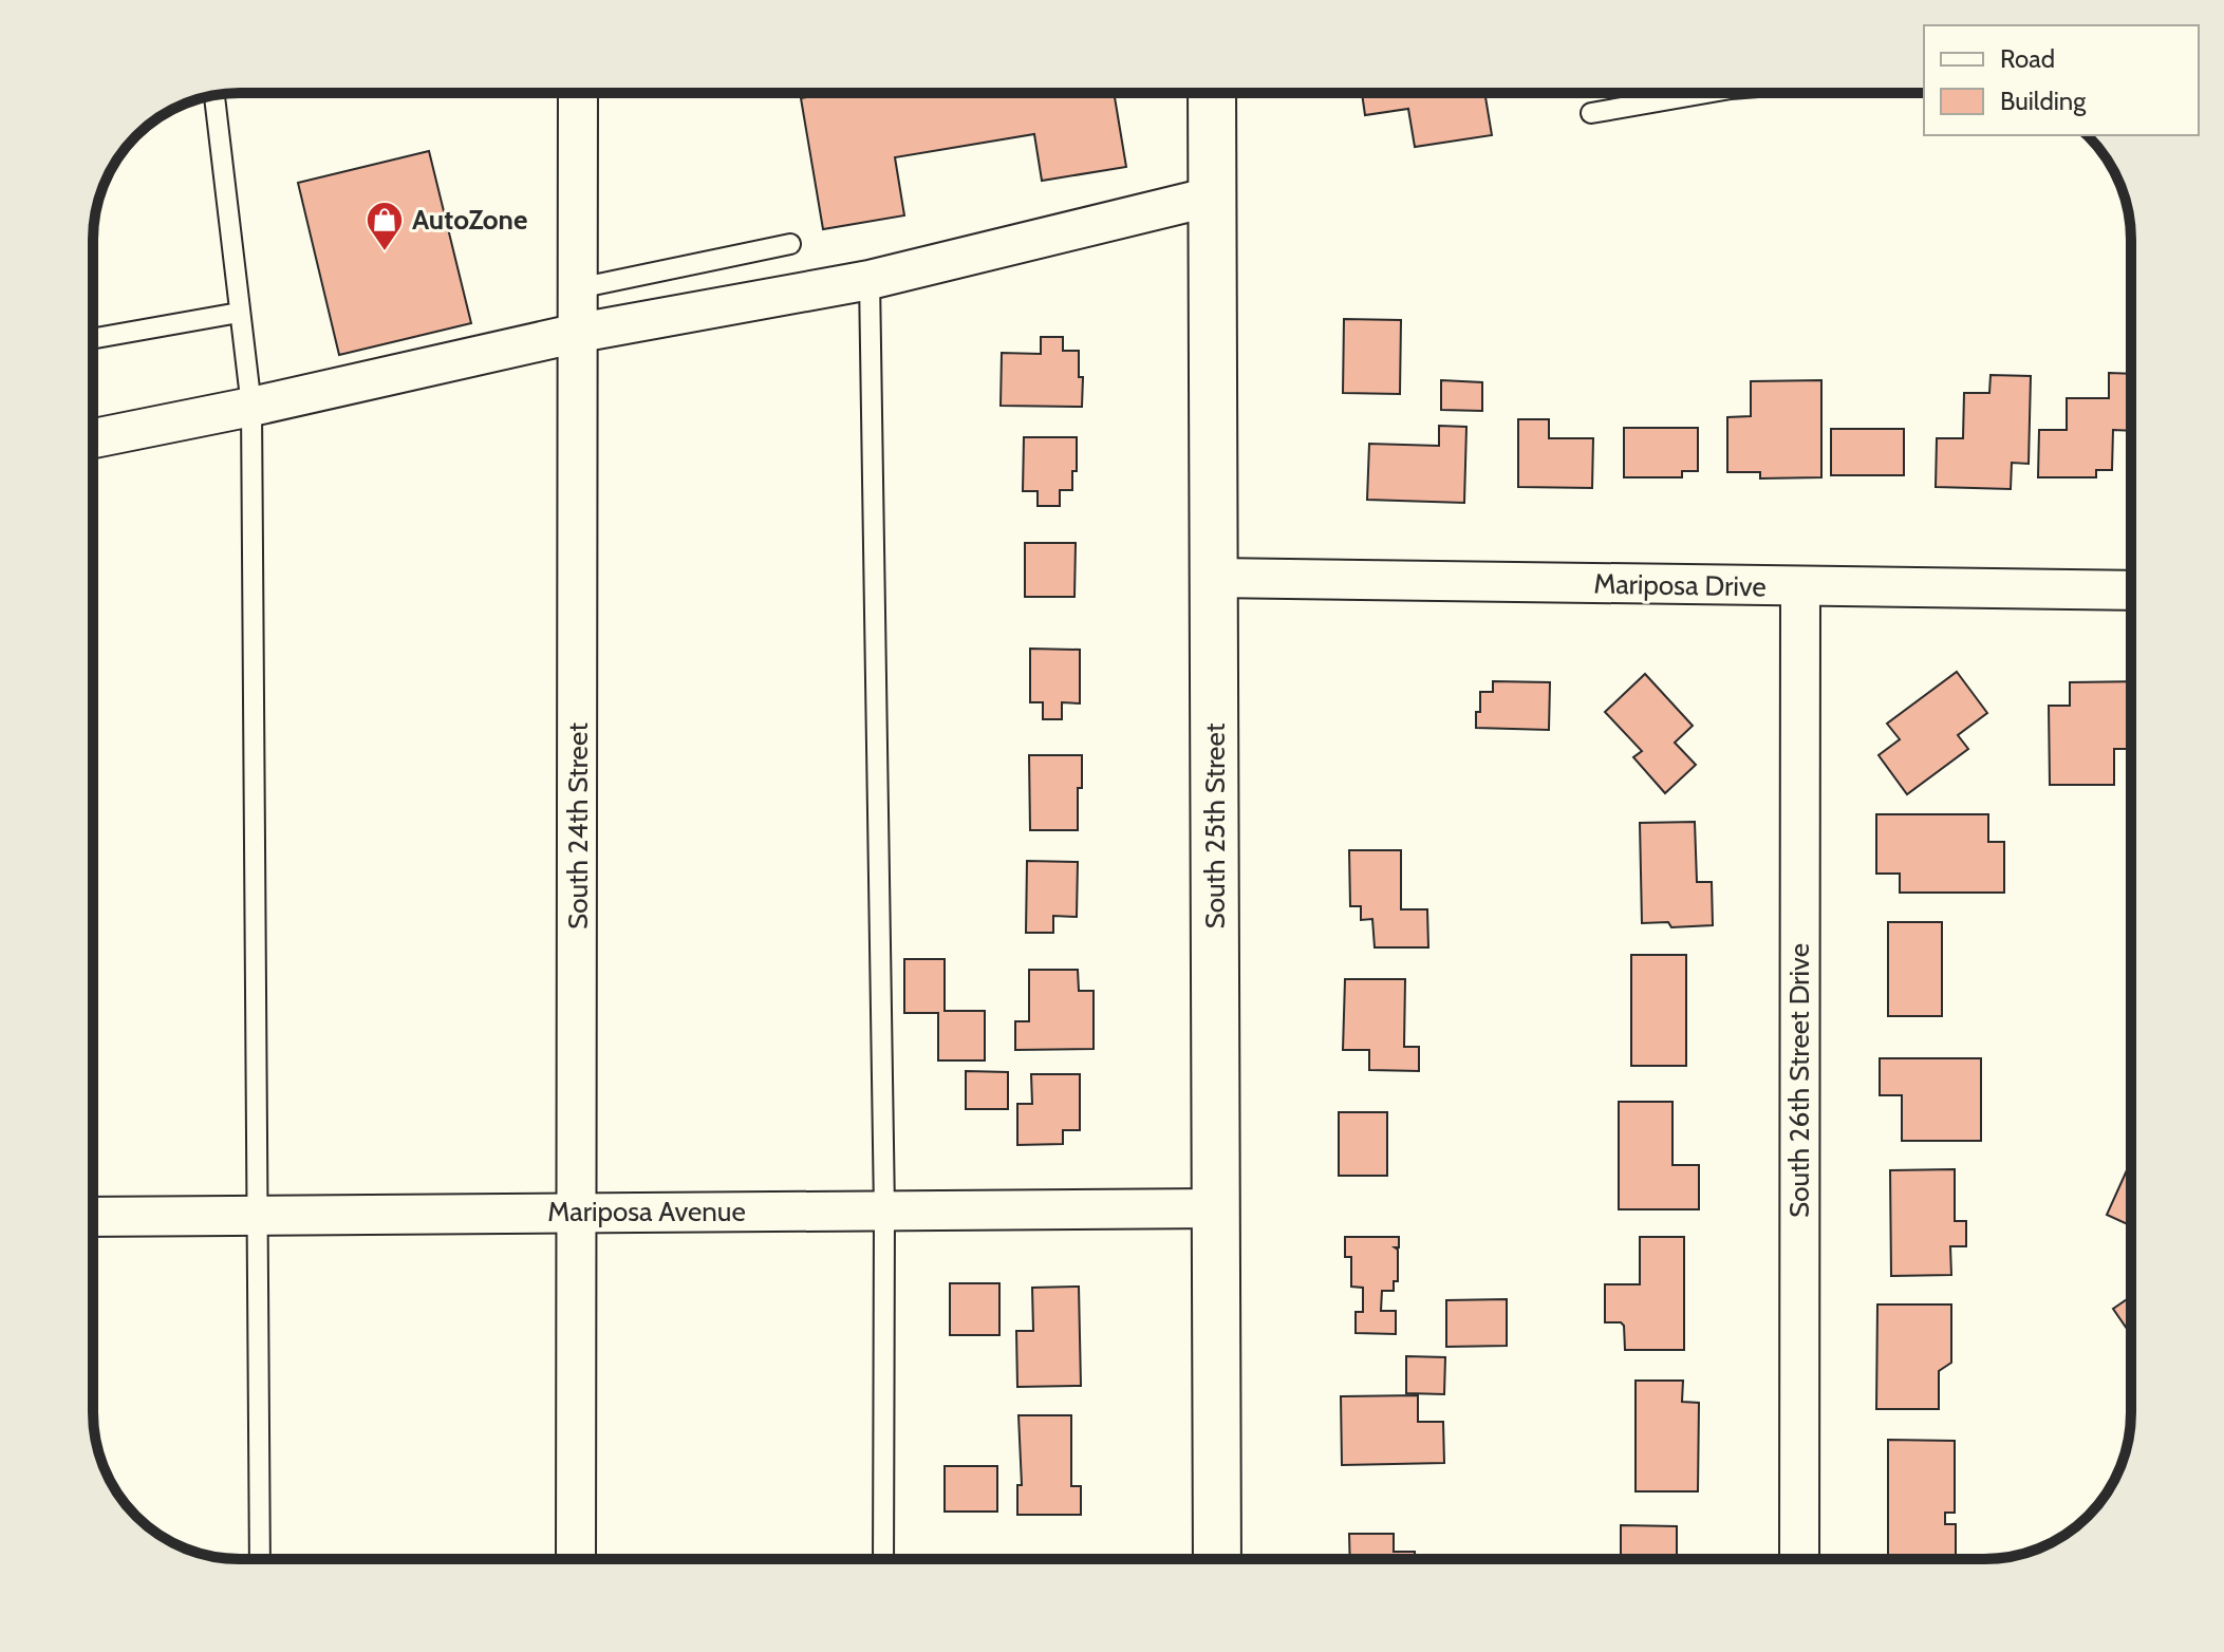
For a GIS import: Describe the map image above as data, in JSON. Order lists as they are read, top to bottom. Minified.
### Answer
{"streets":{"main road":["South 25th Street"],"street":["Mariposa Drive","South 24th Street","South 26th Street Drive","Mariposa Avenue"]},"crossings":[["Mariposa Drive","South 25th Street"],["Mariposa Drive","South 26th Street Drive"],["South 24th Street","Mariposa Avenue"],["South 25th Street","Mariposa Avenue"]],"places":{"shop":["AutoZone"]},"legend":["Road","Building"]}
